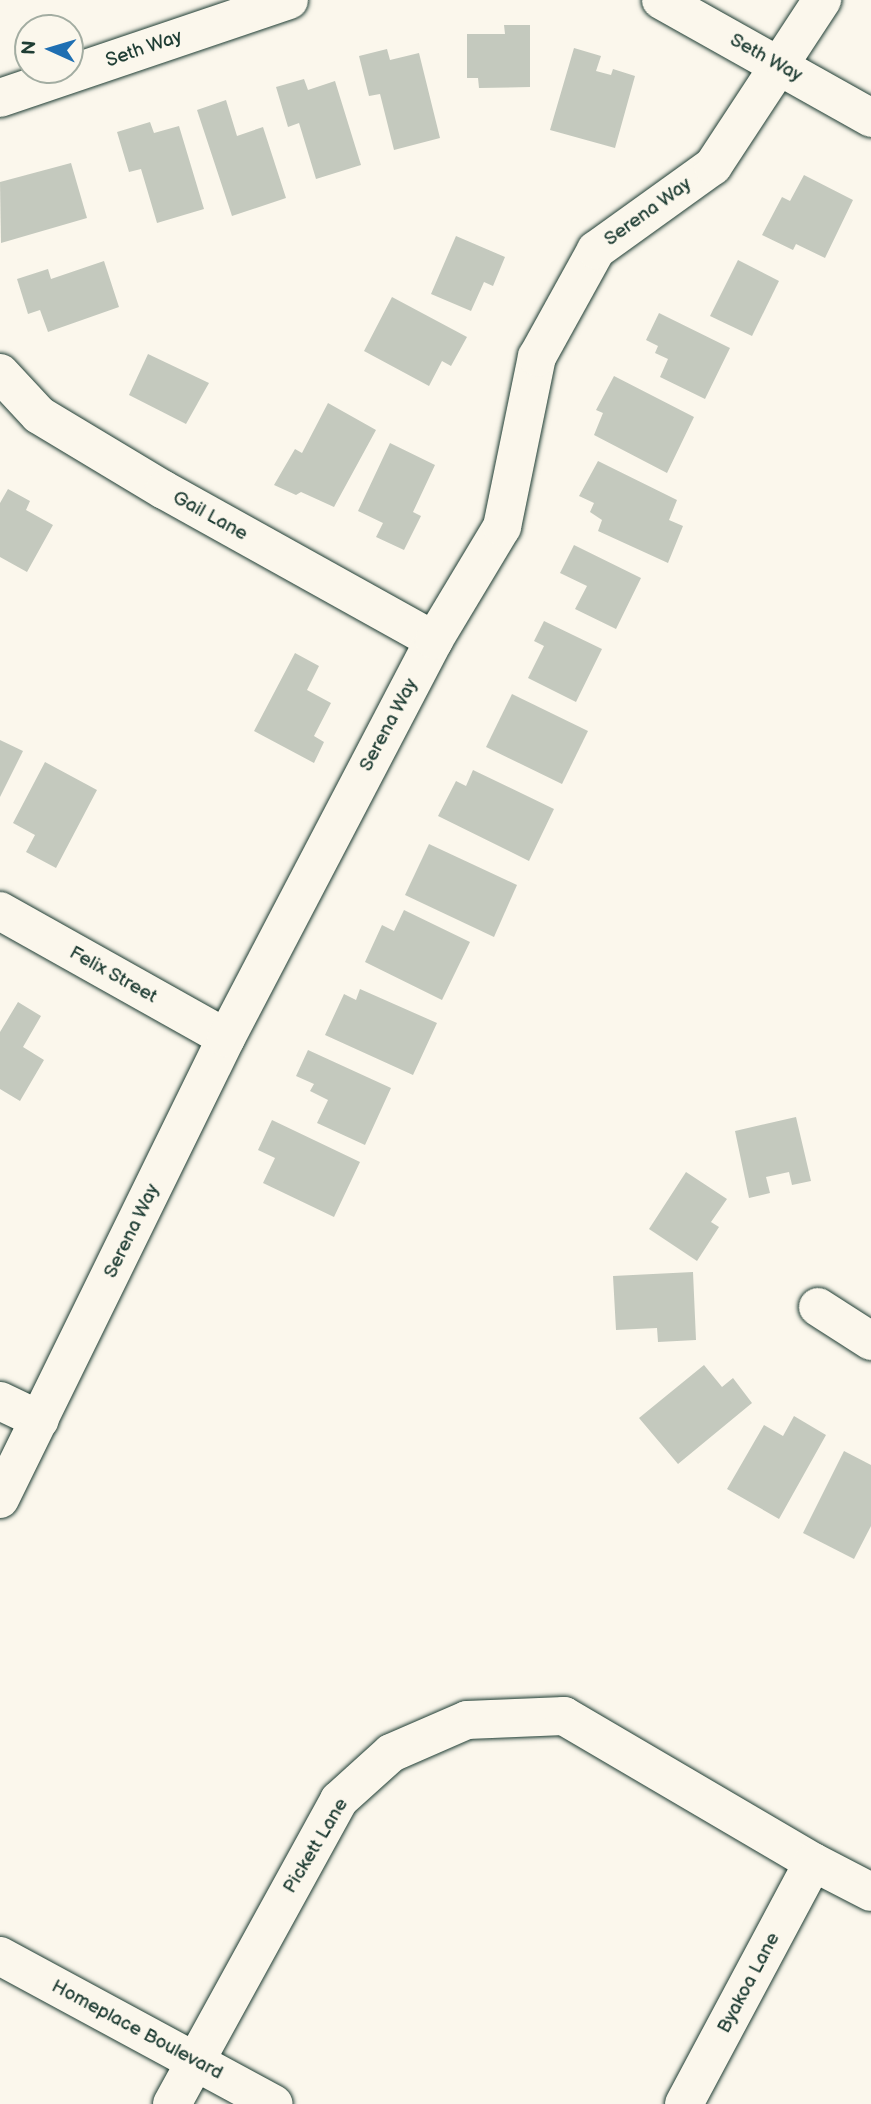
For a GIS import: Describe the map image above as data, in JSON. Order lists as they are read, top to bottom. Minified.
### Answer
{"streets":{"street":["Seth Way","Serena Way","Gail Lane","Felix Street","Pickett Lane","Byakoa Lane","Homeplace Boulevard"]},"crossings":[["Seth Way","Serena Way"],["Serena Way","Gail Lane"],["Serena Way","Felix Street"],["Pickett Lane","Byakoa Lane"],["Pickett Lane","Homeplace Boulevard"]],"north":"left"}
